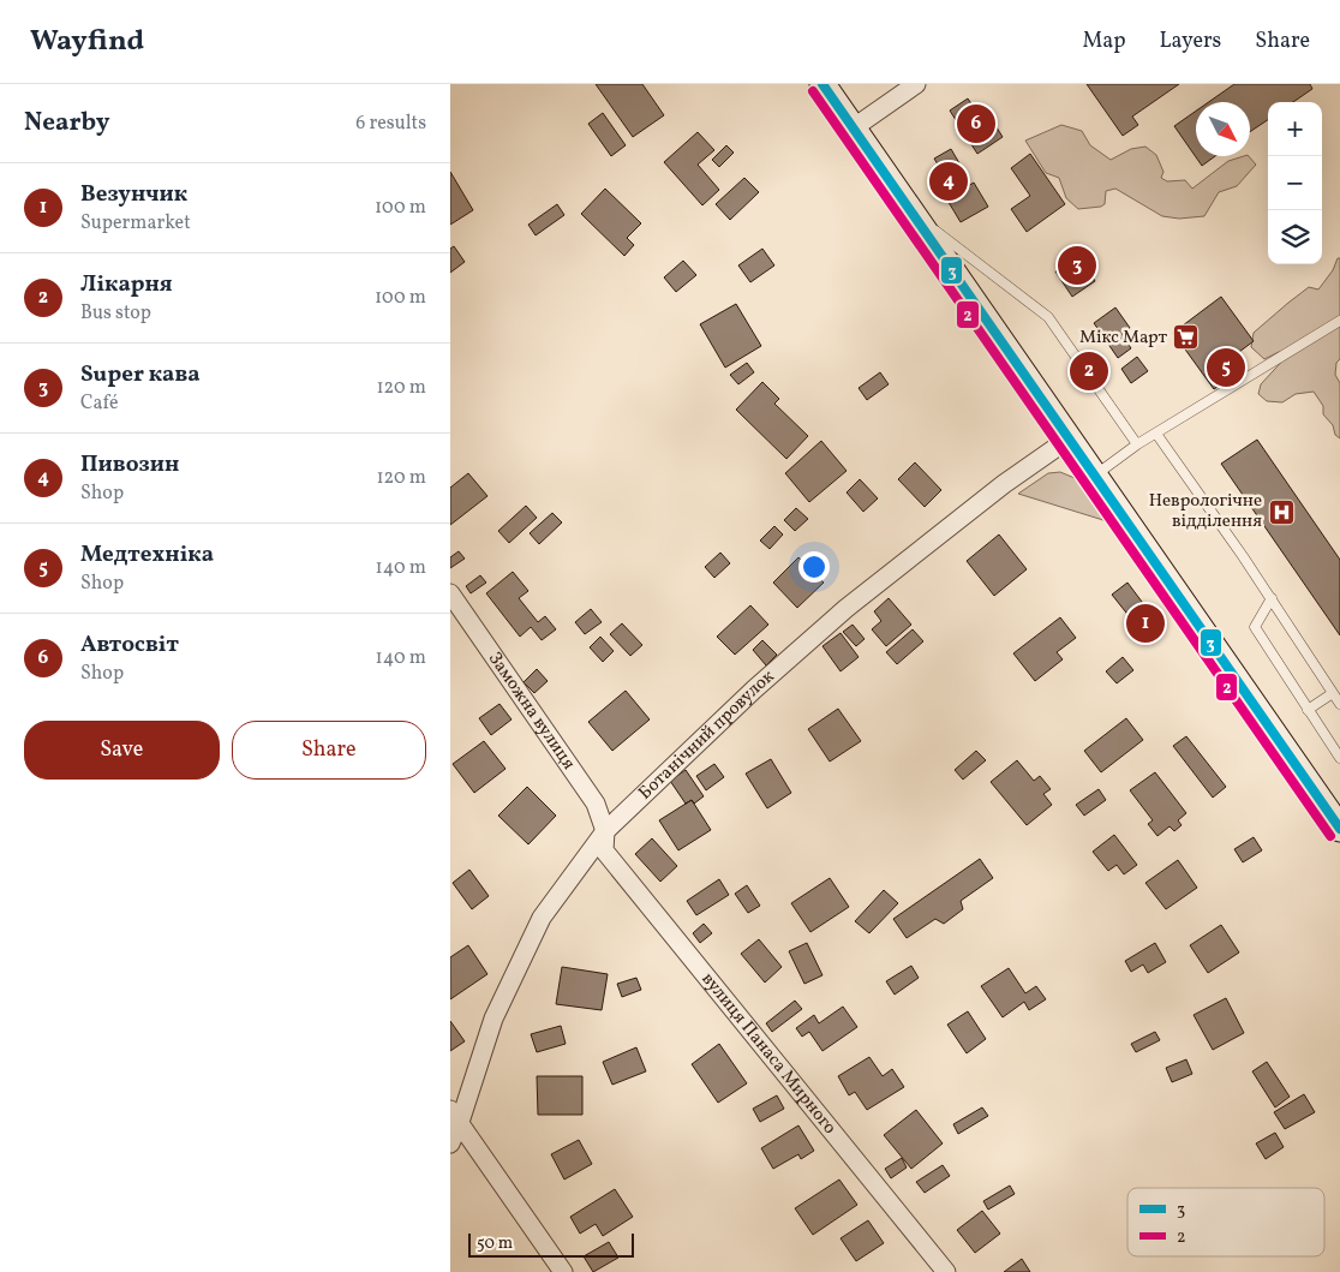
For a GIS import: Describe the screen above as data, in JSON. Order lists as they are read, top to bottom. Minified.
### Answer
{"streets":{"street":["Заможна вулиця","Ботанічний провулок","вулиця Панаса Мирного"]},"crossings":[["Заможна вулиця","Ботанічний провулок"],["Заможна вулиця","вулиця Панаса Мирного"],["Ботанічний провулок","вулиця Панаса Мирного"]],"places":{"supermarket":["Мікс Март"],"hospital":["Неврологічне відділення"]},"lines":["transit line 3","transit line 2"],"legend":["3","2"],"scale_bar":"50 m","north":"bottom right","page":{"header":"Wayfind","nav":["Map","Layers","Share"],"heading":["Nearby","6 results"],"map_buttons":["+","−"],"pins":["6","4","3","5","2","1"],"list":[{"mark":"1","name":"Везунчик","note":"Supermarket","value":"100 m"},{"mark":"2","name":"Лікарня","note":"Bus stop","value":"100 m"},{"mark":"3","name":"Super кава","note":"Café","value":"120 m"},{"mark":"4","name":"Пивозин","note":"Shop","value":"120 m"},{"mark":"5","name":"Медтехніка","note":"Shop","value":"140 m"},{"mark":"6","name":"Автосвіт","note":"Shop","value":"140 m"}],"buttons":["Save","Share"],"scale":"50 m"}}
